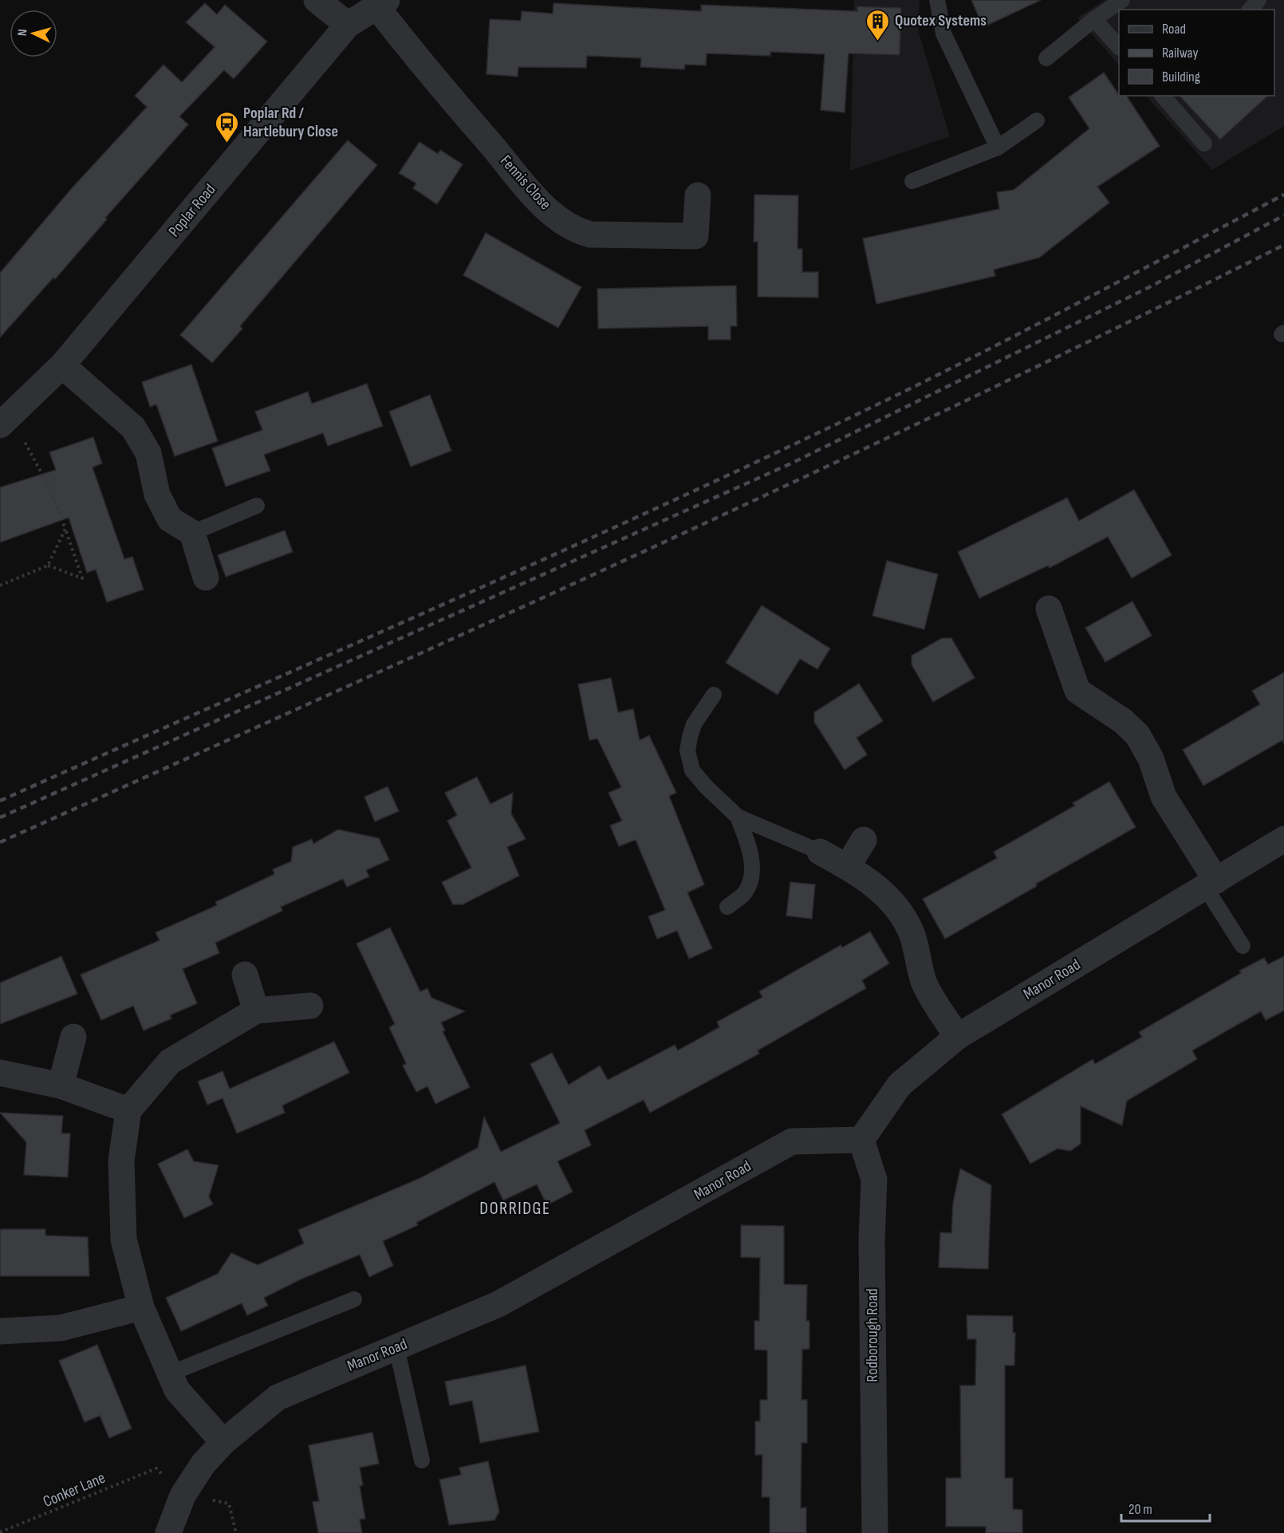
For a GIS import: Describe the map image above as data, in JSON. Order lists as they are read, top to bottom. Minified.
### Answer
{"streets":{"street":["Fennis Close","Poplar Road","Manor Road","Rodborough Road"],"path":["Conker Lane"]},"crossings":[["Fennis Close","Poplar Road"],["Manor Road","Rodborough Road"]],"districts":["DORRIDGE"],"places":{"building":["Quotex Systems"],"bus stop":["Poplar Rd / Hartlebury Close"]},"legend":["Road","Railway","Building"],"scale_bar":"20 m","north":"left"}
